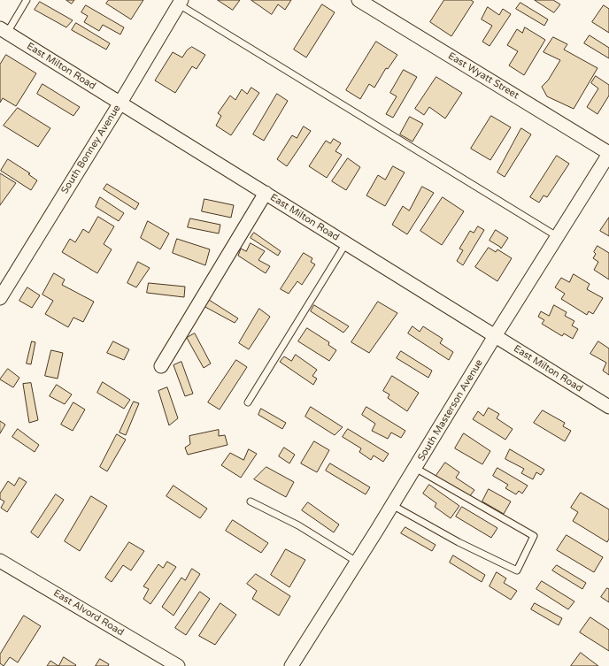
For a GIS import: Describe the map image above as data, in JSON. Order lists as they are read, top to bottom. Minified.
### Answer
{"streets":{"street":["East Milton Road","East Wyatt Street","South Bonney Avenue","South Masterson Avenue","East Alvord Road"]},"crossings":[["East Milton Road","South Bonney Avenue"],["East Milton Road","South Masterson Avenue"],["East Wyatt Street","South Masterson Avenue"]]}
